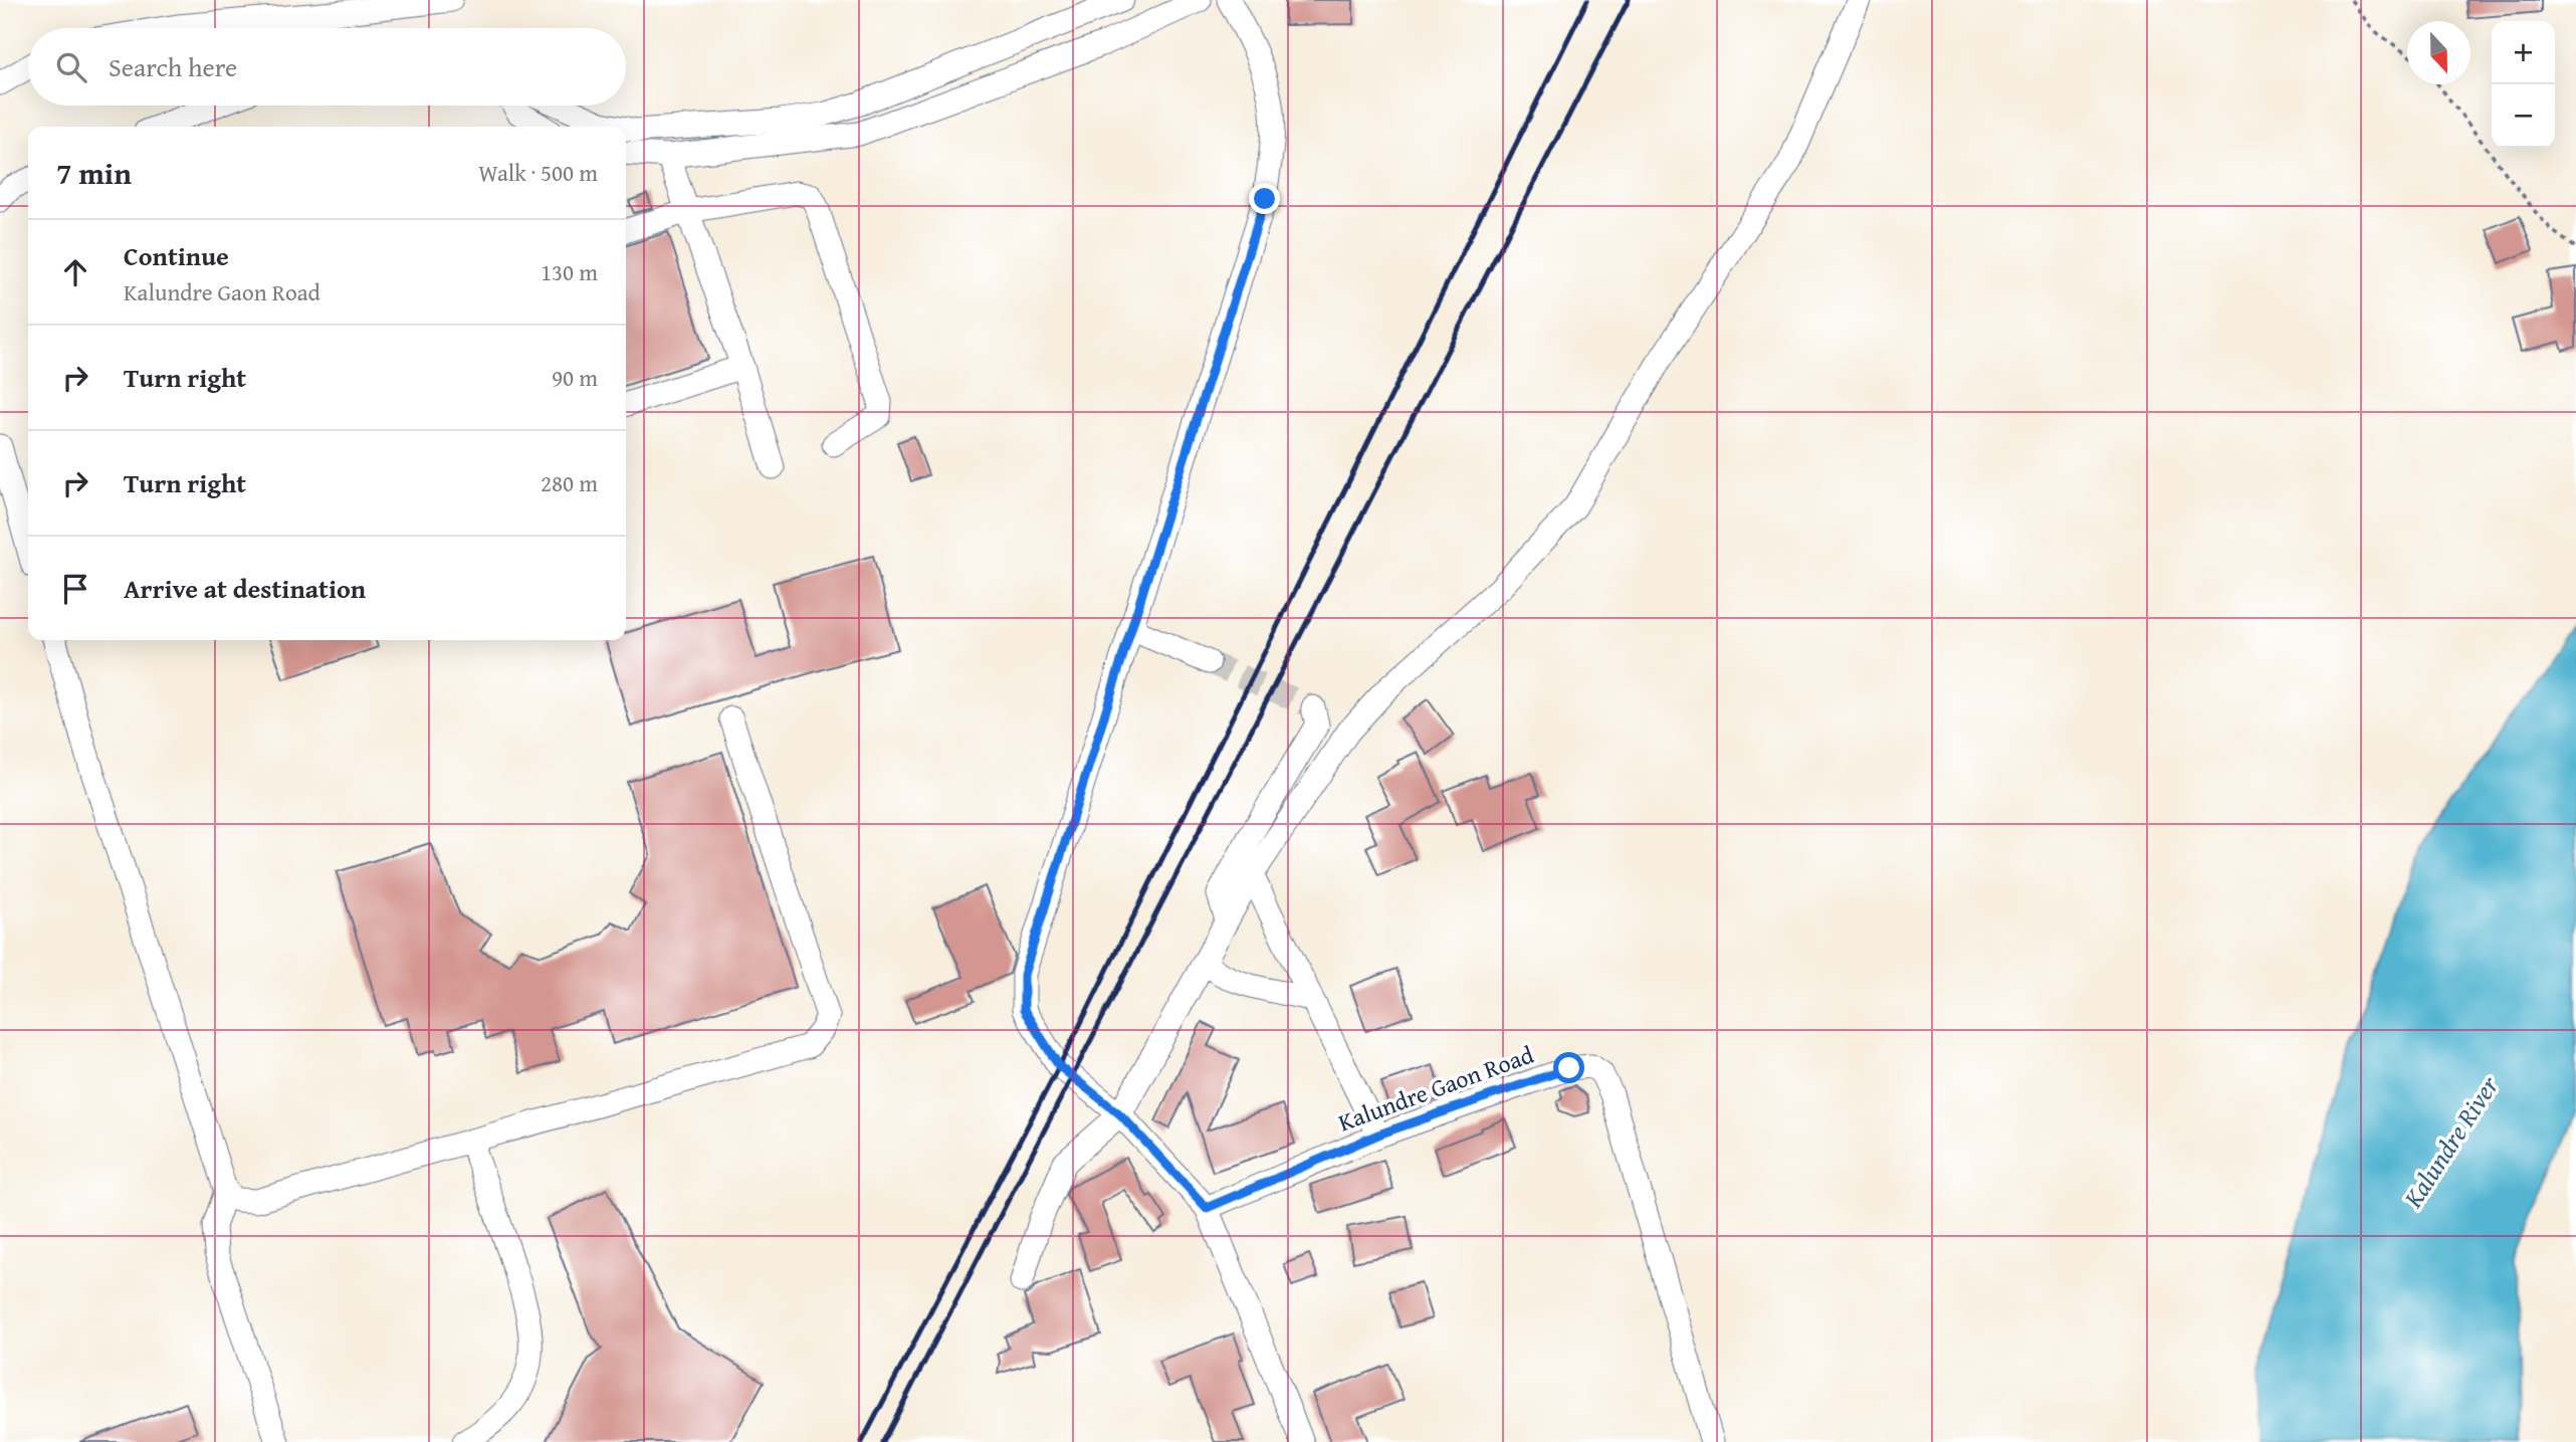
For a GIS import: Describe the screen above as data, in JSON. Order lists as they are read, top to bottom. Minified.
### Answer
{"streets":{"street":["Kalundre Gaon Road"]},"water":["Kalundre River"],"north":"bottom","page":{"map_buttons":["+","−"],"search":"Search here","heading":["7 min","Walk · 500 m"],"list":[["Continue","Kalundre Gaon Road","130 m"],["Turn right","90 m"],["Turn right","280 m"],"Arrive at destination"]}}
